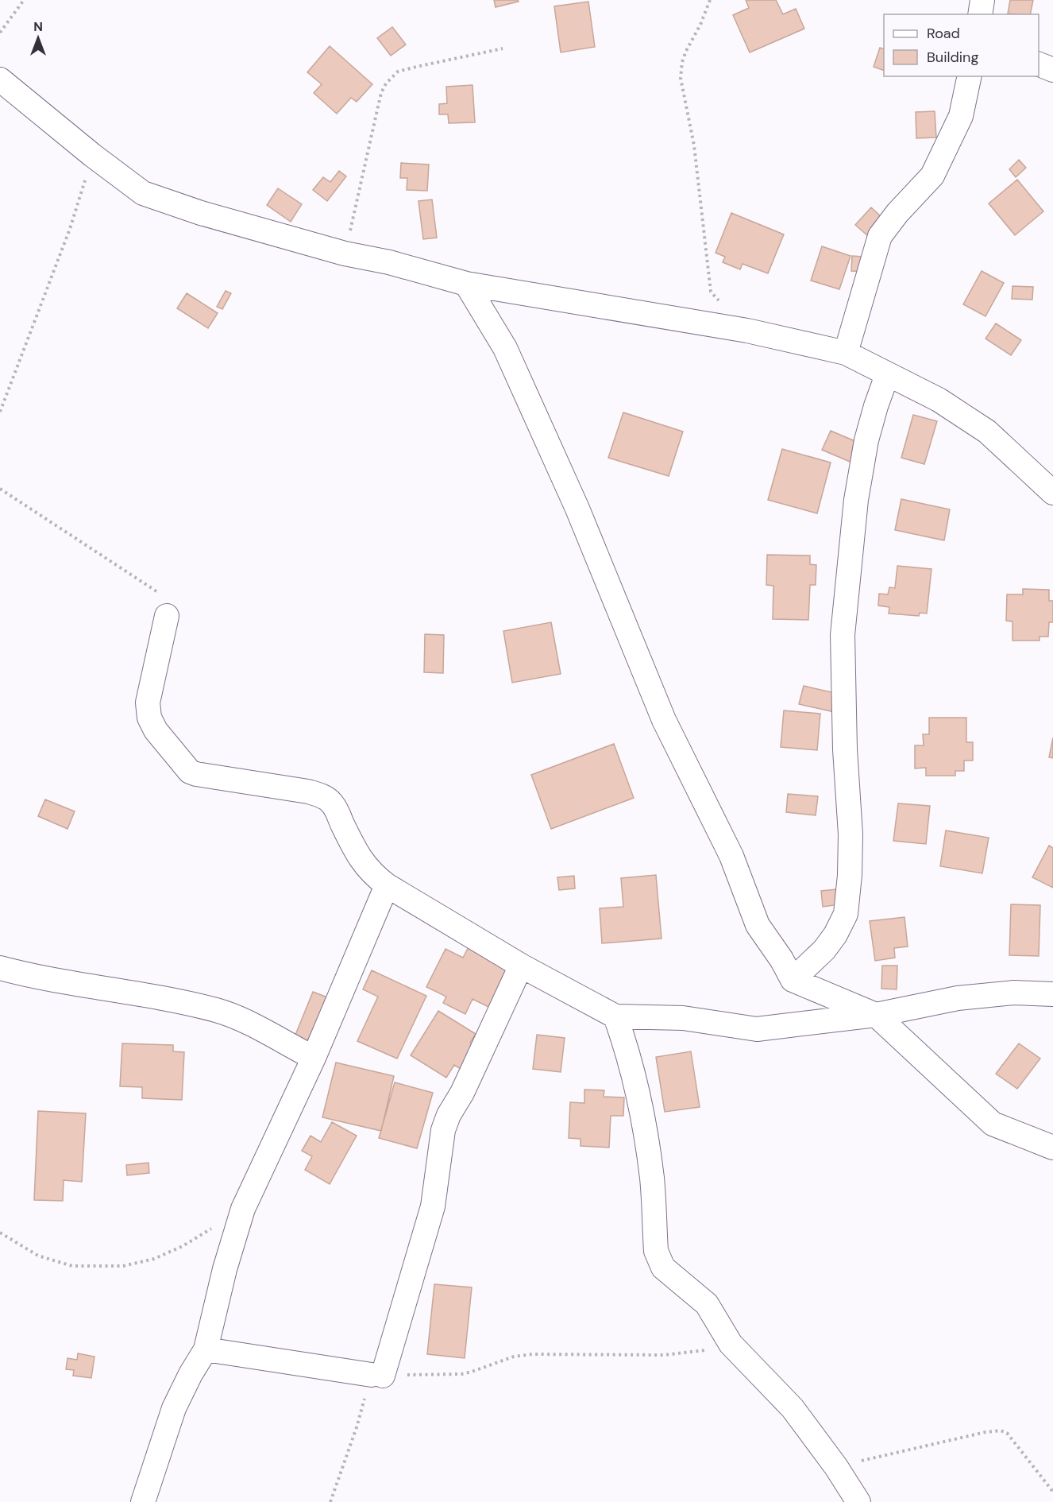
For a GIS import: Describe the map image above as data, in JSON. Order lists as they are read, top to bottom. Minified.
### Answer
{"legend":["Road","Building"],"north":"top"}
